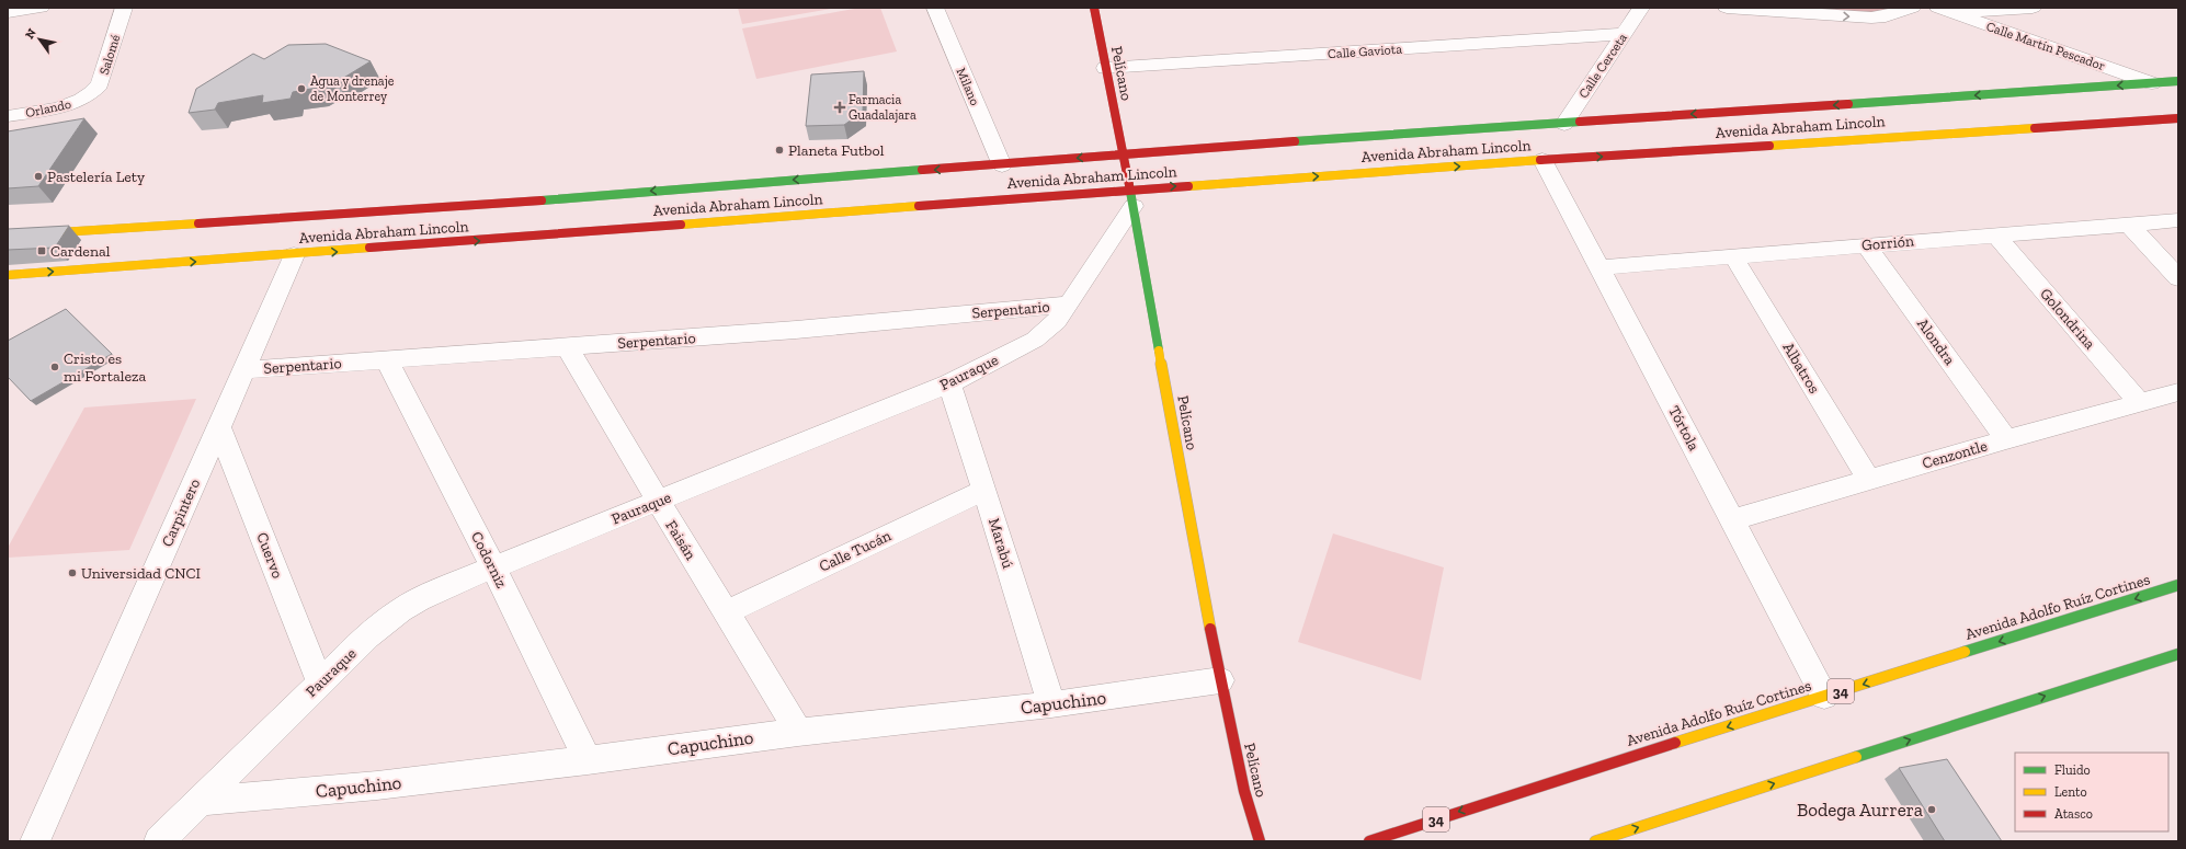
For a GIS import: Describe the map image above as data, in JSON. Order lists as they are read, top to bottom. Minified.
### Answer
{"streets":{"main road":["Pelícano","Avenida Abraham Lincoln","Avenida Adolfo Ruíz Cortines","34"],"street":["Calle Martín Pescador","Calle Gaviota","Salomé","Calle Cerceta","Milano","Orlando","Gorrión","Serpentario","Golondrina","Alondra","Albatros","Pauraque","Tórtola","Cenzontle","Carpintero","Faisán","Marabú","Calle Tucán","Cuervo","Codorniz","Capuchino"]},"crossings":[["Calle Gaviota","Calle Cerceta"],["Calle Gaviota","Pelícano"],["Salomé","Orlando"],["Pelícano","Avenida Abraham Lincoln"],["Pelícano","Pauraque"],["Pelícano","Capuchino"],["Avenida Abraham Lincoln","Pauraque"],["Avenida Abraham Lincoln","Tórtola"],["Avenida Abraham Lincoln","Carpintero"],["Gorrión","Golondrina"],["Gorrión","Alondra"],["Gorrión","Albatros"],["Gorrión","Tórtola"],["Serpentario","Pauraque"],["Serpentario","Carpintero"],["Serpentario","Faisán"],["Serpentario","Codorniz"],["Golondrina","Cenzontle"],["Alondra","Cenzontle"],["Albatros","Cenzontle"],["Pauraque","Faisán"],["Pauraque","Marabú"],["Pauraque","Cuervo"],["Pauraque","Codorniz"],["Pauraque","Capuchino"],["Tórtola","Cenzontle"],["Tórtola","Avenida Adolfo Ruíz Cortines"],["Carpintero","Cuervo"],["Faisán","Calle Tucán"],["Faisán","Capuchino"],["Marabú","Calle Tucán"],["Marabú","Capuchino"],["Codorniz","Capuchino"]],"places":{"other":["Agua y drenaje de Monterrey","Planeta Futbol","Pastelería Lety","Cristo es mi Fortaleza","Universidad CNCI","Bodega Aurrera"],"health":["Farmacia Guadalajara"],"transit":["Cardenal"]},"legend":["Fluido","Lento","Atasco"],"north":"top left"}
